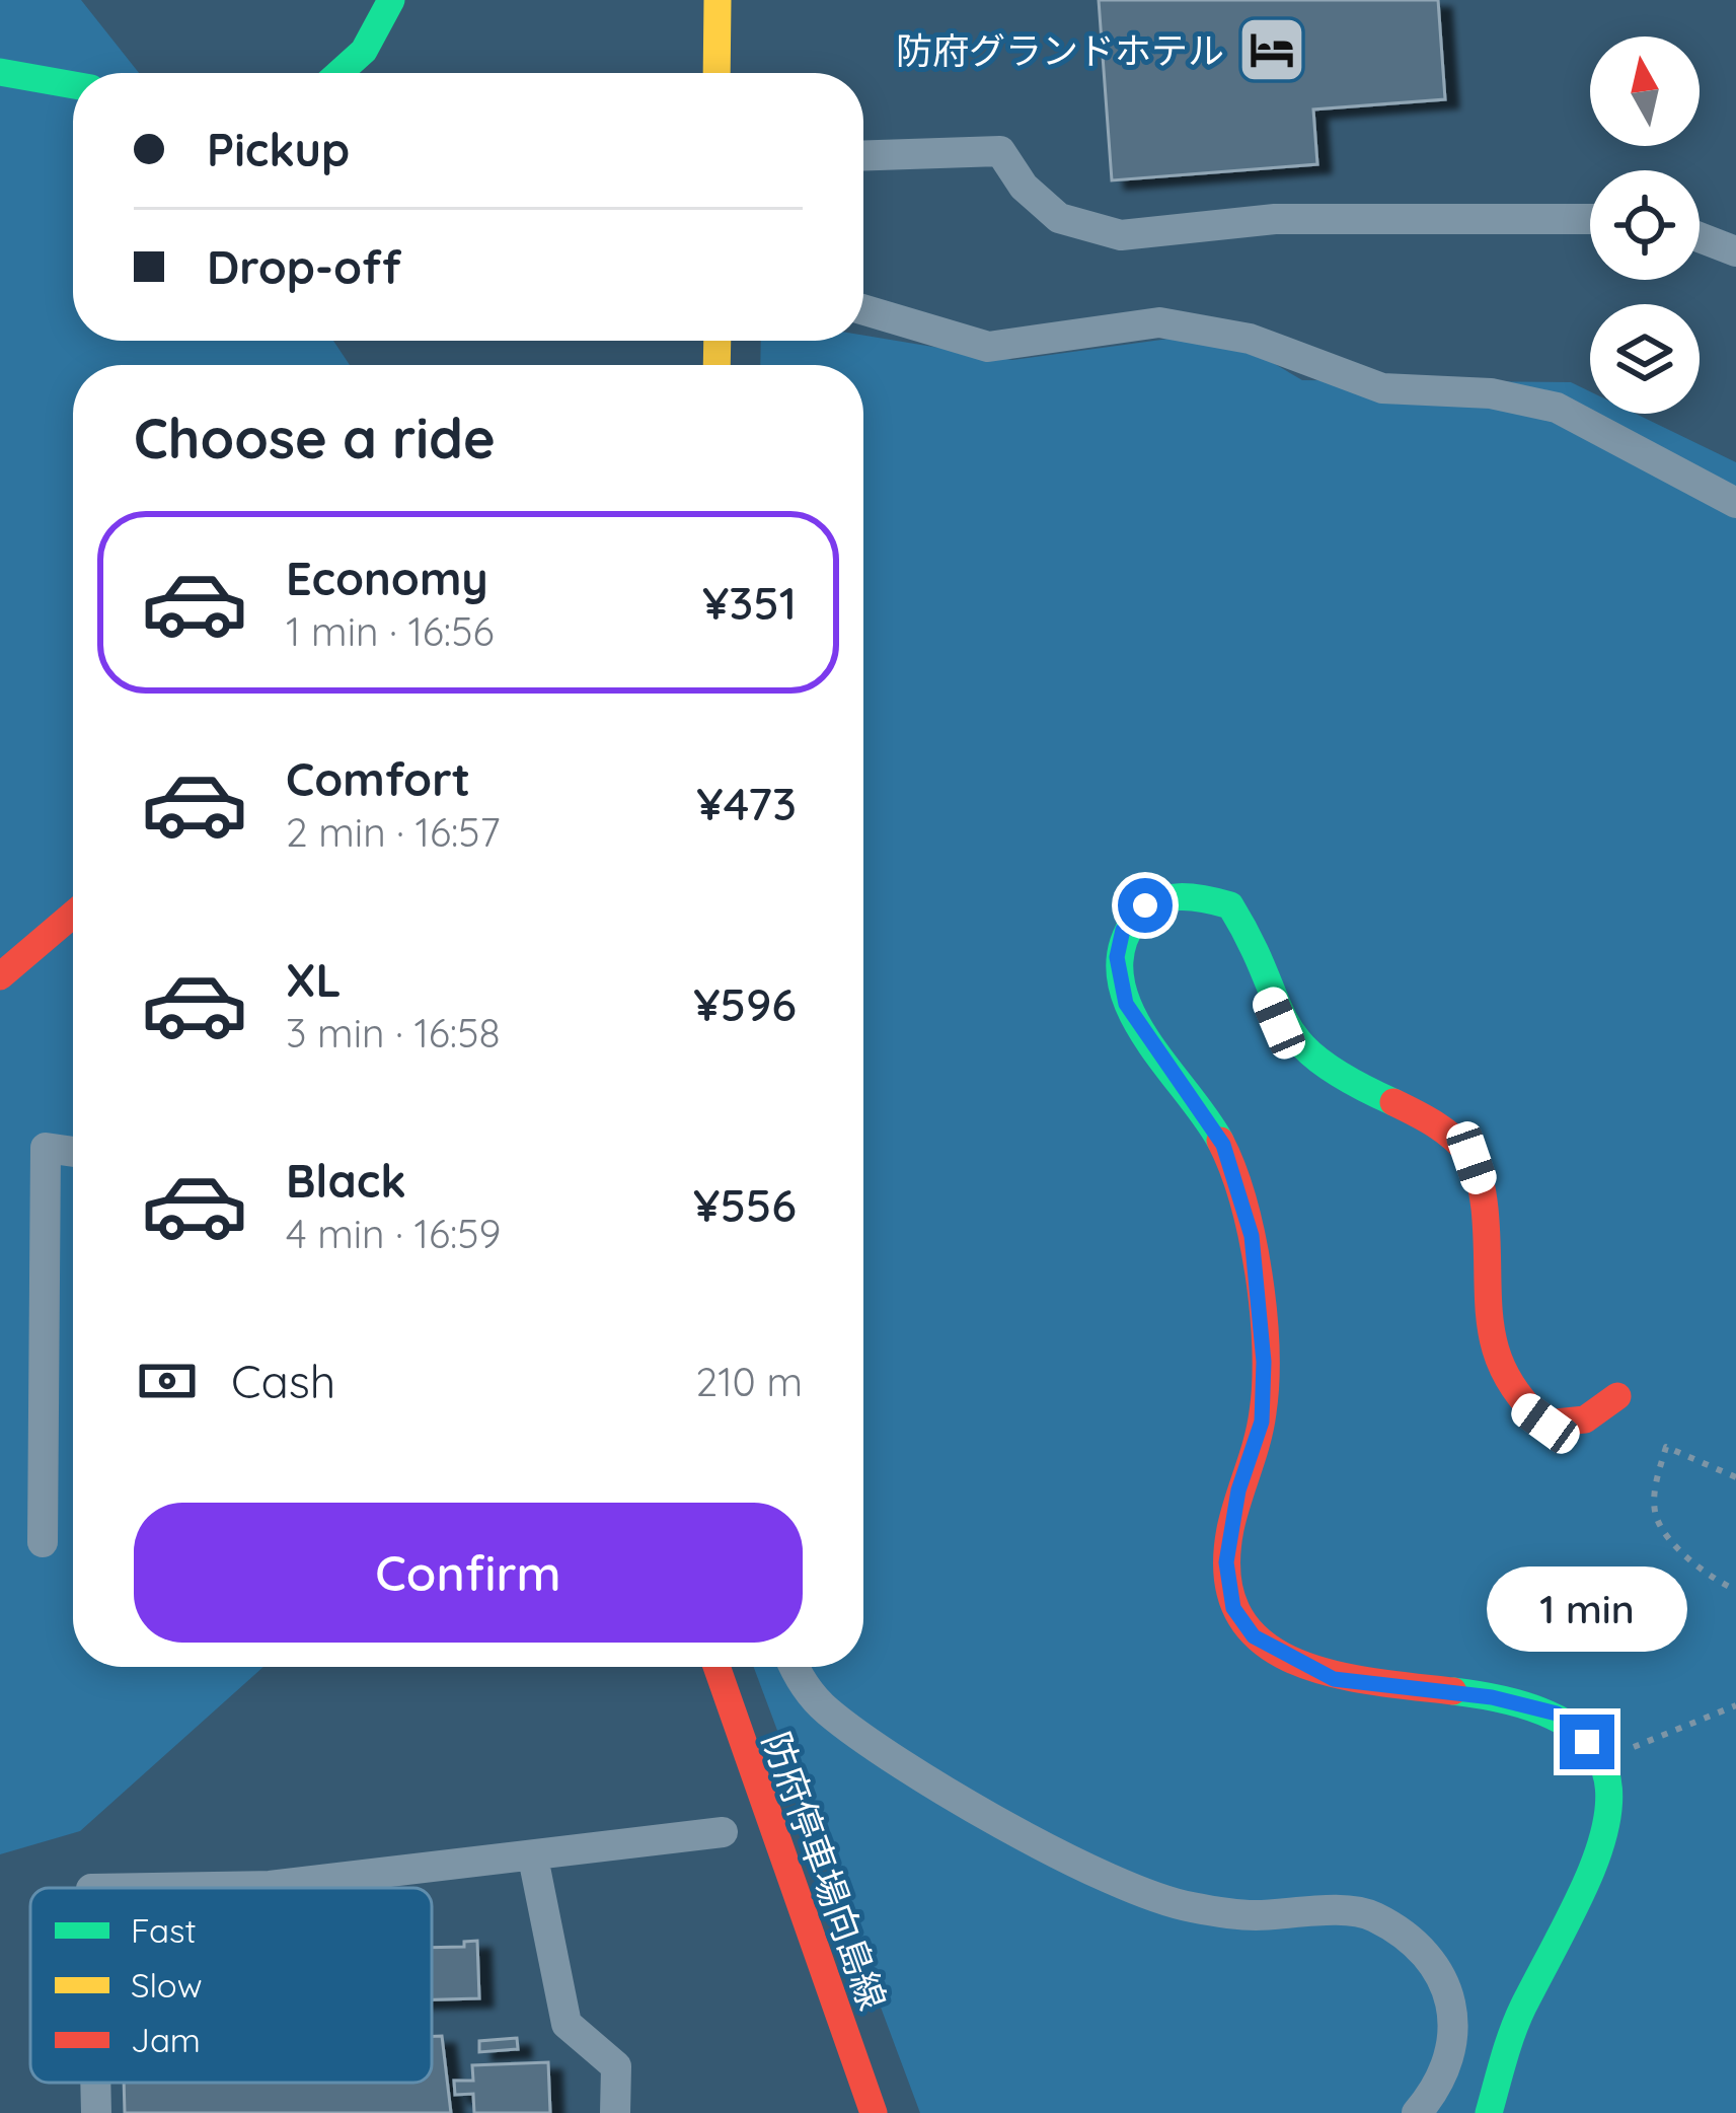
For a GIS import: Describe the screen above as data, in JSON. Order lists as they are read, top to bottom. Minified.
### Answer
{"streets":{"street":["防府停車場向島線"]},"places":{"hotel":["防府グランドホテル"]},"legend":["Fast","Slow","Jam"],"north":"top","page":{"banner":["Pickup","Drop-off"],"heading":"Choose a ride","list":[{"name":"Economy","note":"1 min · 16:56","value":"¥351"},{"name":"Comfort","note":"2 min · 16:57","value":"¥473"},{"name":"XL","note":"3 min · 16:58","value":"¥596"},{"name":"Black","note":"4 min · 16:59","value":"¥556"}],"pay":["Cash","210 m"],"buttons":"Confirm","bubble":"1 min"}}
